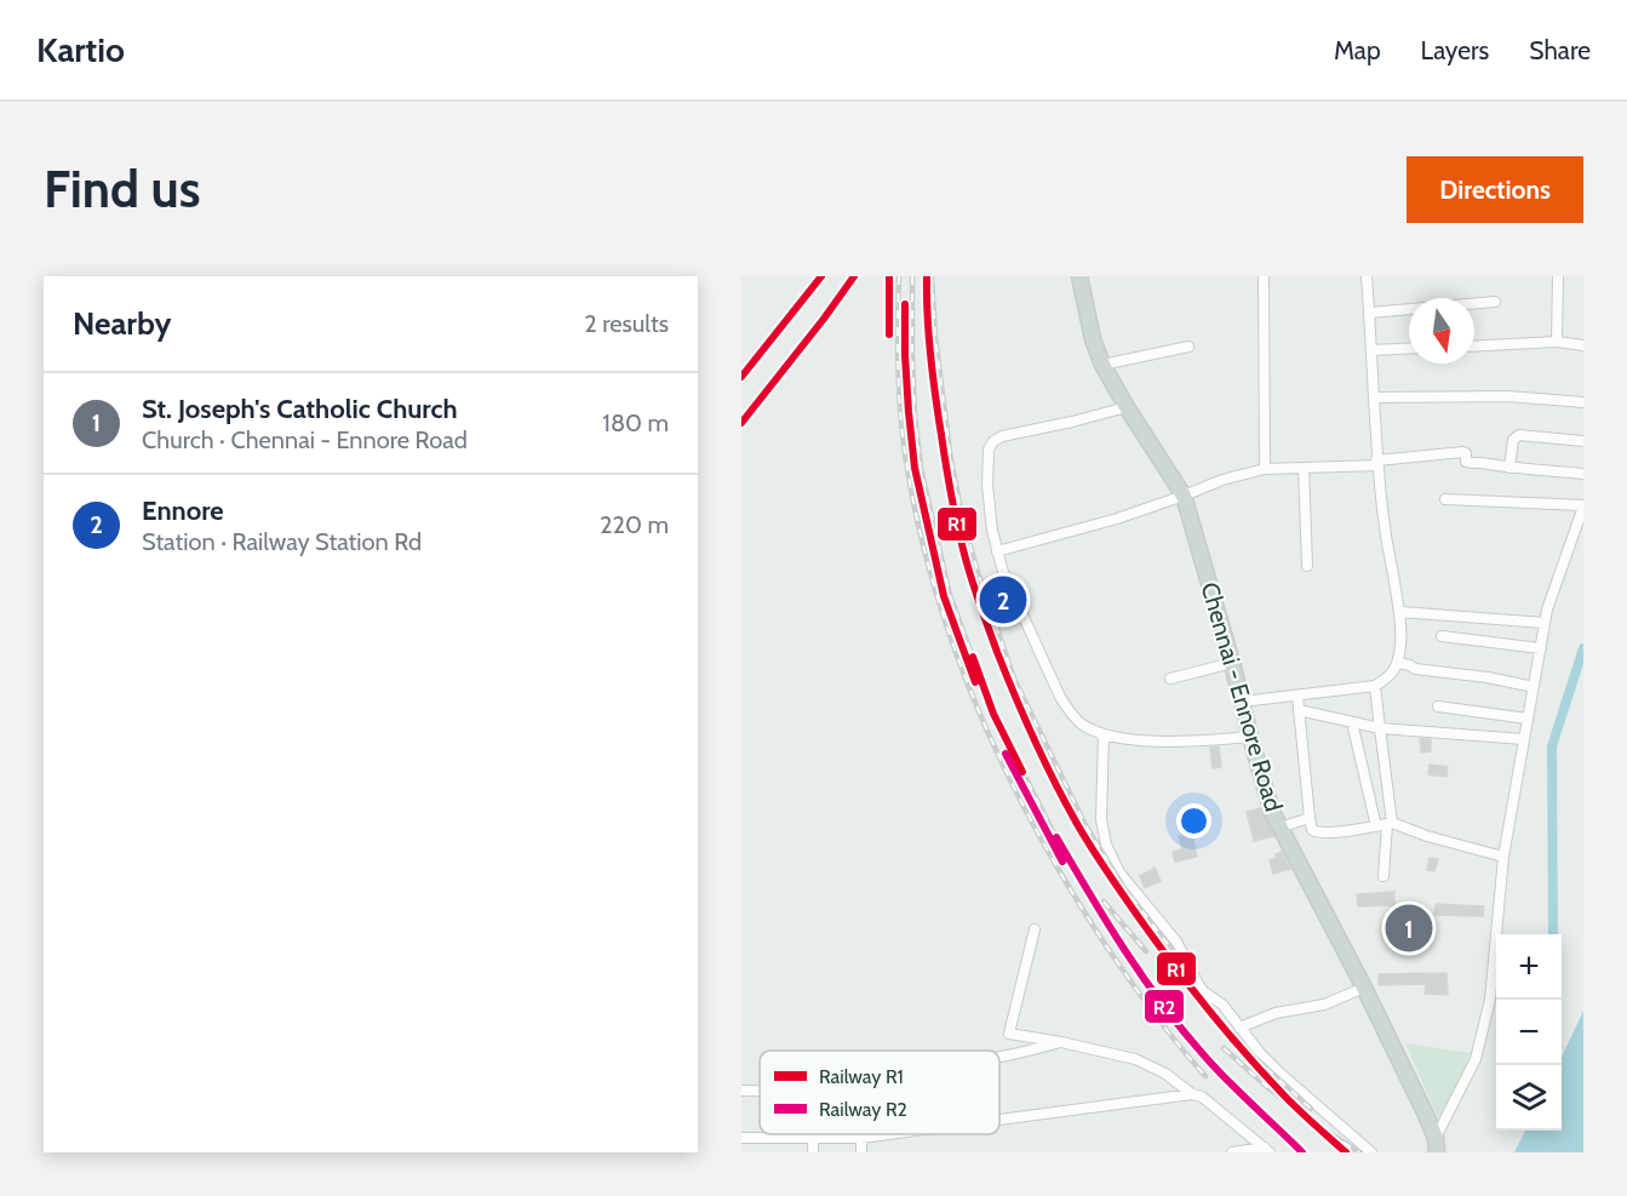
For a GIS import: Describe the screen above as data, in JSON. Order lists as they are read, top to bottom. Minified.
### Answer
{"streets":{"main road":["Chennai - Ennore Road"]},"lines":["rail line R1","rail line R2"],"legend":["Railway R1","Railway R2"],"north":"bottom","page":{"header":"Kartio","nav":["Map","Layers","Share"],"buttons":"Directions","title":"Find us","heading":["Nearby","2 results"],"list":[{"mark":"1","name":"St. Joseph's Catholic Church","note":"Church · Chennai - Ennore Road","value":"180 m"},{"mark":"2","name":"Ennore","note":"Station · Railway Station Rd","value":"220 m"}],"pins":["2","1"],"map_buttons":["+","−"]}}
